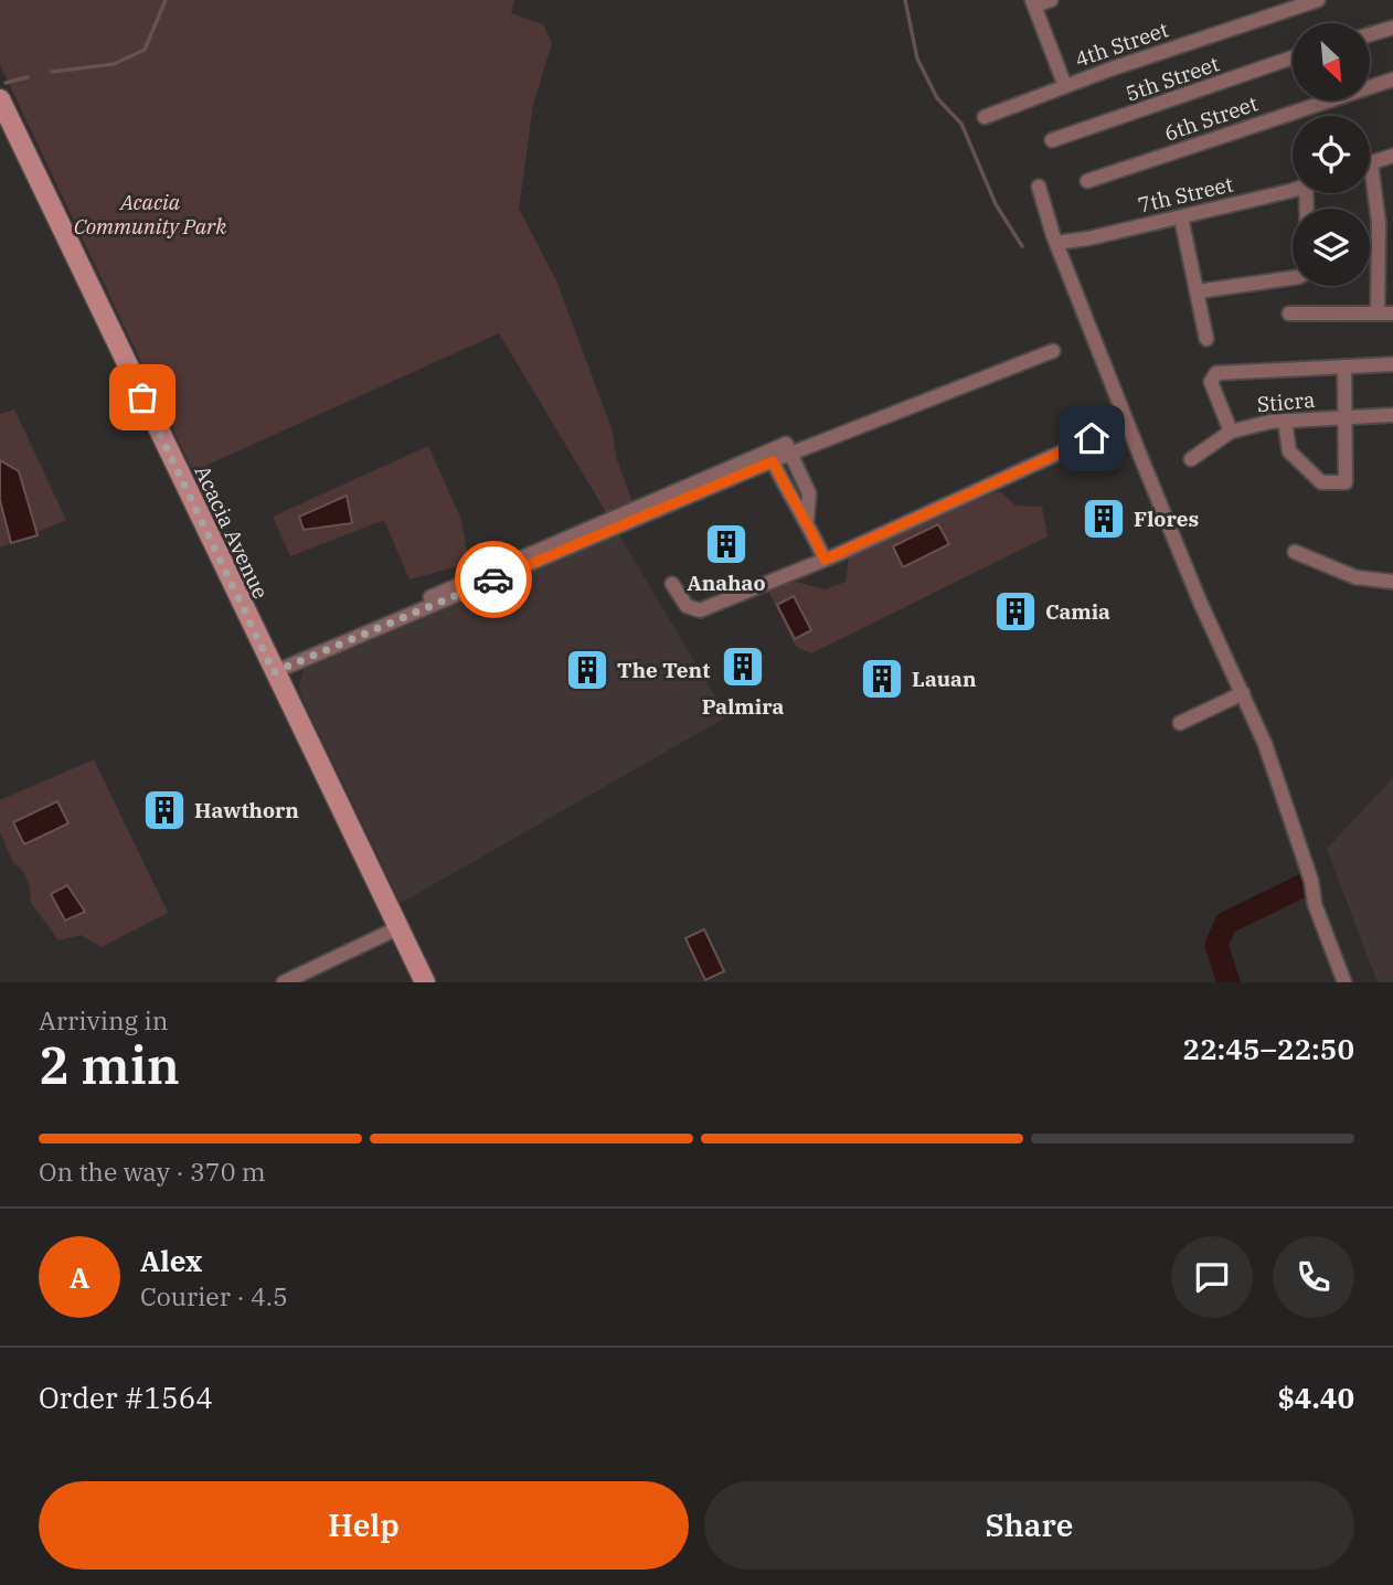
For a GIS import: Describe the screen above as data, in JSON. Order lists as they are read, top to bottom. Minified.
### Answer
{"streets":{"street":["4th Street","5th Street","6th Street","7th Street","Sticra","Acacia Avenue"]},"parks":["Acacia Community Park"],"places":{"building":["Flores","Anahao","Camia","Palmira","The Tent","Lauan","Hawthorn"]},"north":"bottom right","page":{"heading":["2 min","Arriving in","22:45–22:50"],"panel":["Alex","Courier · 4.5","Order #1564","$4.40"],"bar":"On the way · 370 m","round":"A","buttons":["Help","Share"]}}
